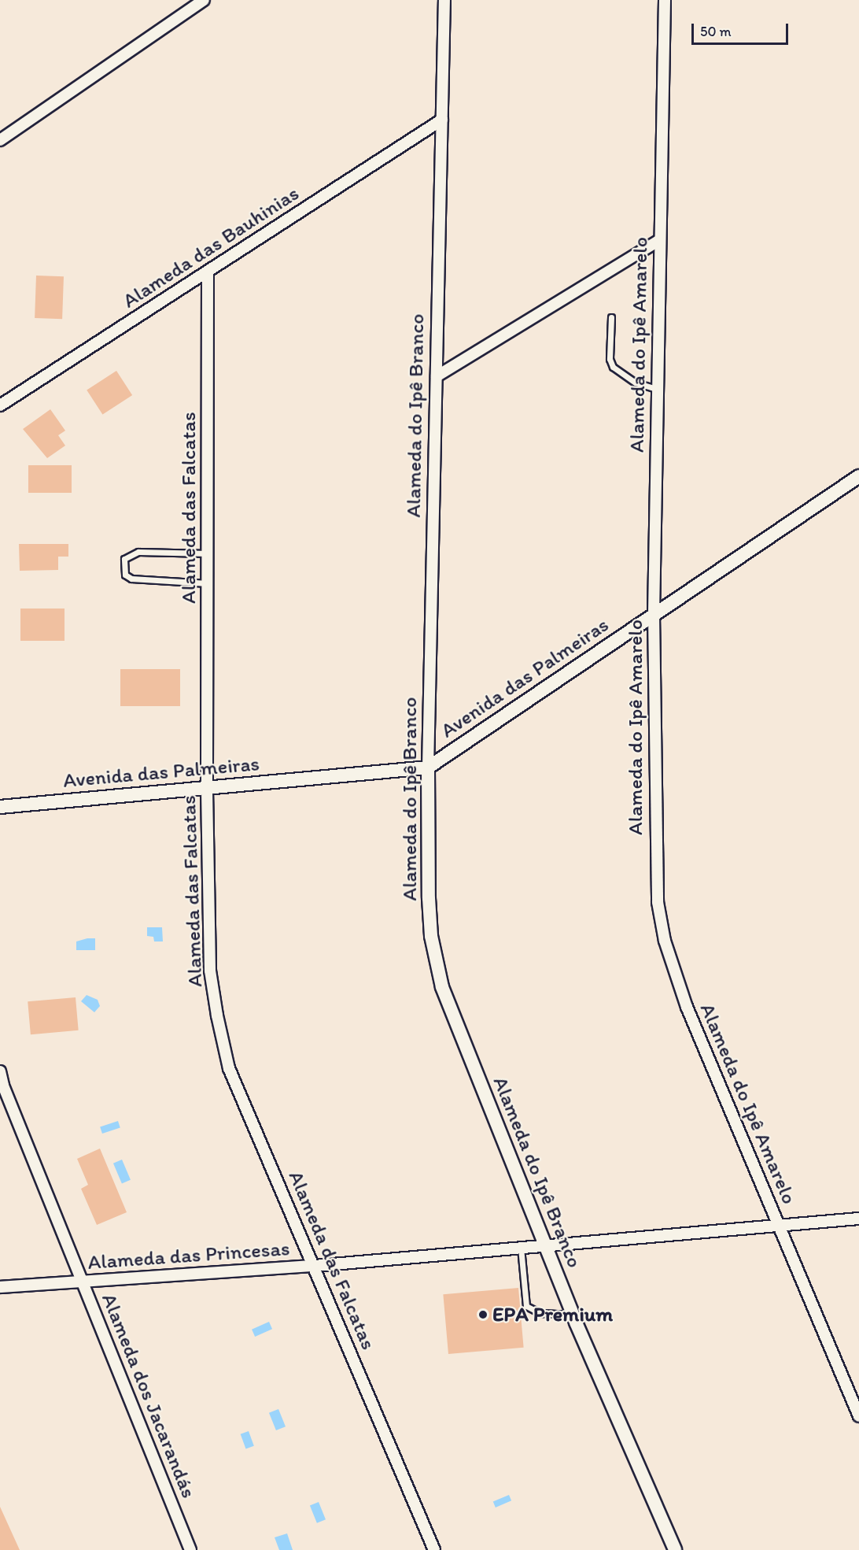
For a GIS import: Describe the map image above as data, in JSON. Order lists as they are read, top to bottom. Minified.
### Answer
{"streets":{"street":["Alameda das Bauhinias","Alameda do Ipê Amarelo","Alameda do Ipê Branco","Alameda das Falcatas","Avenida das Palmeiras","Alameda das Princesas","Alameda dos Jacarandás"]},"crossings":[["Alameda das Bauhinias","Alameda do Ipê Branco"],["Alameda das Bauhinias","Alameda das Falcatas"],["Alameda do Ipê Amarelo","Avenida das Palmeiras"],["Alameda do Ipê Amarelo","Alameda das Princesas"],["Alameda do Ipê Branco","Avenida das Palmeiras"],["Alameda do Ipê Branco","Alameda das Princesas"],["Alameda das Falcatas","Avenida das Palmeiras"],["Alameda das Falcatas","Alameda das Princesas"],["Alameda das Princesas","Alameda dos Jacarandás"]],"places":["EPA Premium"],"scale_bar":"50 m"}
